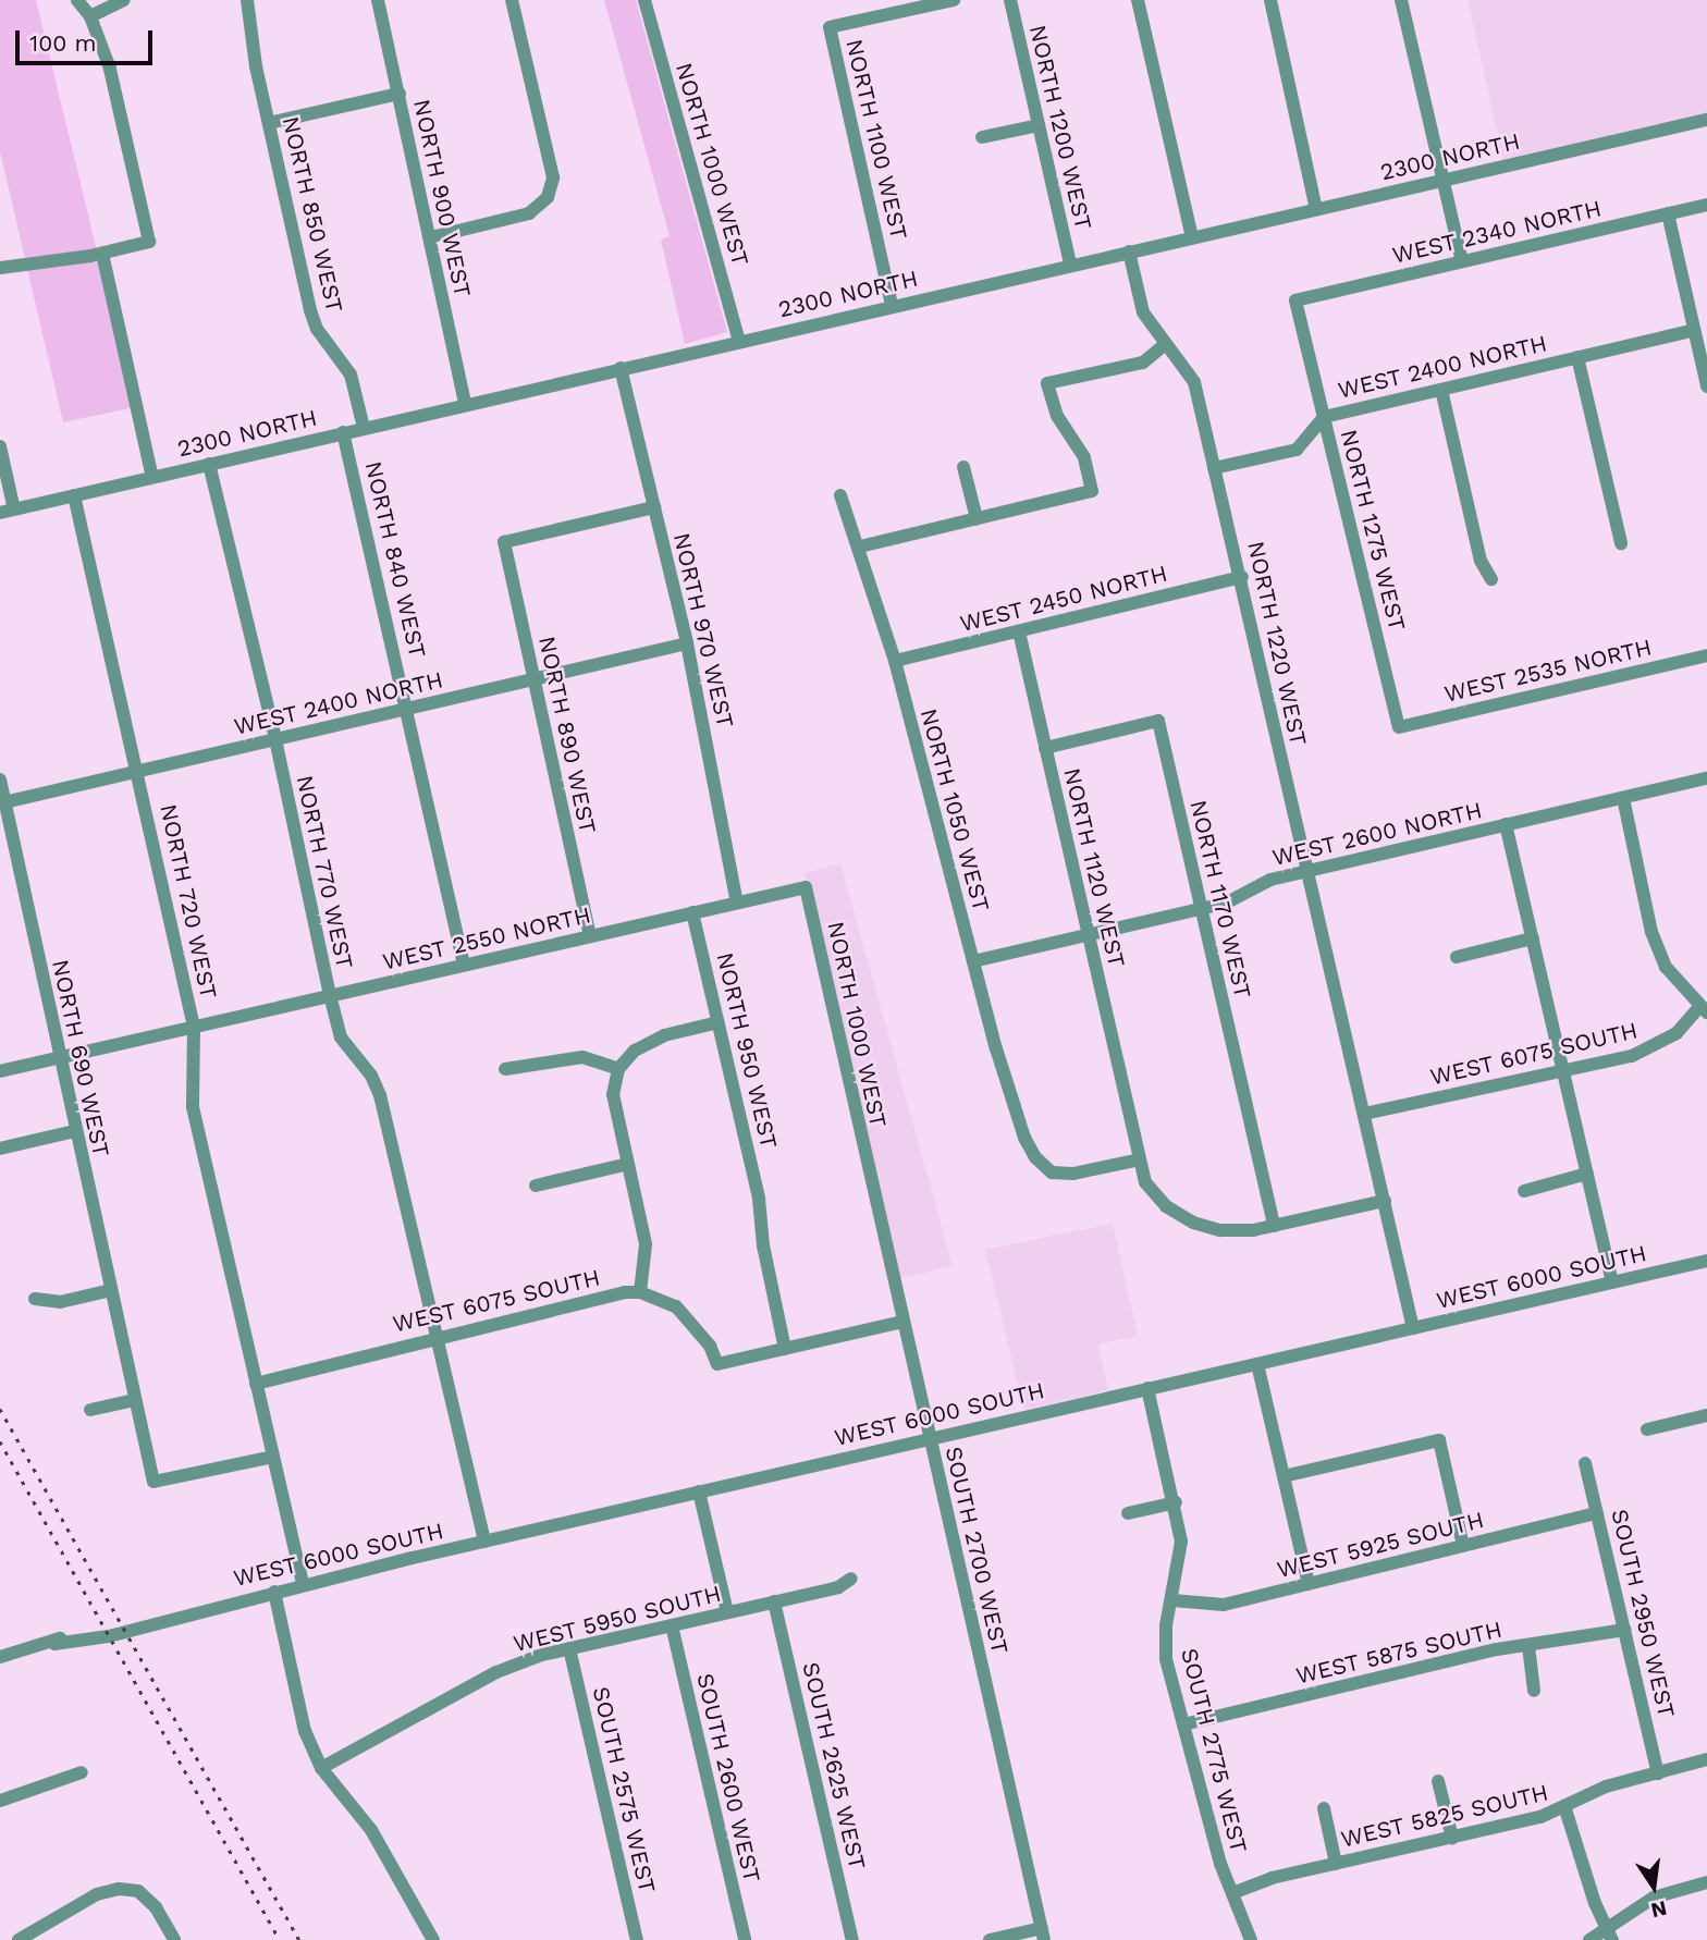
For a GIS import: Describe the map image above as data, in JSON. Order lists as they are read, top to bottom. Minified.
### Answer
{"streets":{"street":["NORTH 1200 WEST","NORTH 1100 WEST","2300 NORTH","NORTH 1000 WEST","NORTH 900 WEST","NORTH 850 WEST","WEST 2340 NORTH","WEST 2400 NORTH","NORTH 1275 WEST","NORTH 840 WEST","WEST 2450 NORTH","NORTH 970 WEST","NORTH 1220 WEST","WEST 2535 NORTH","NORTH 890 WEST","NORTH 1050 WEST","WEST 2600 NORTH","NORTH 1120 WEST","NORTH 770 WEST","NORTH 1170 WEST","NORTH 720 WEST","WEST 2550 NORTH","NORTH 950 WEST","WEST 6075 SOUTH","NORTH 690 WEST","WEST 6000 SOUTH","WEST 5925 SOUTH","SOUTH 2700 WEST","SOUTH 2950 WEST","WEST 5950 SOUTH","WEST 5875 SOUTH","SOUTH 2775 WEST","SOUTH 2625 WEST","SOUTH 2600 WEST","SOUTH 2575 WEST","WEST 5825 SOUTH"]},"crossings":[["NORTH 1200 WEST","2300 NORTH"],["NORTH 1100 WEST","2300 NORTH"],["2300 NORTH","NORTH 1000 WEST"],["2300 NORTH","NORTH 900 WEST"],["2300 NORTH","NORTH 850 WEST"],["2300 NORTH","NORTH 840 WEST"],["2300 NORTH","NORTH 970 WEST"],["2300 NORTH","NORTH 1220 WEST"],["2300 NORTH","NORTH 770 WEST"],["2300 NORTH","NORTH 720 WEST"],["NORTH 1000 WEST","WEST 2550 NORTH"],["NORTH 1000 WEST","SOUTH 2700 WEST"],["WEST 2340 NORTH","NORTH 1275 WEST"],["WEST 2400 NORTH","NORTH 1275 WEST"],["WEST 2400 NORTH","NORTH 840 WEST"],["WEST 2400 NORTH","NORTH 970 WEST"],["WEST 2400 NORTH","NORTH 1220 WEST"],["WEST 2400 NORTH","NORTH 890 WEST"],["WEST 2400 NORTH","NORTH 770 WEST"],["WEST 2400 NORTH","NORTH 720 WEST"],["WEST 2400 NORTH","NORTH 690 WEST"],["NORTH 1275 WEST","WEST 2535 NORTH"],["NORTH 840 WEST","WEST 2550 NORTH"],["WEST 2450 NORTH","NORTH 1220 WEST"],["WEST 2450 NORTH","NORTH 1050 WEST"],["WEST 2450 NORTH","NORTH 1120 WEST"],["NORTH 970 WEST","NORTH 890 WEST"],["NORTH 970 WEST","WEST 2550 NORTH"],["NORTH 1220 WEST","WEST 2600 NORTH"],["NORTH 1220 WEST","WEST 6075 SOUTH"],["NORTH 1220 WEST","WEST 6000 SOUTH"],["NORTH 890 WEST","WEST 2550 NORTH"],["NORTH 1050 WEST","WEST 2600 NORTH"],["NORTH 1050 WEST","NORTH 1120 WEST"],["WEST 2600 NORTH","NORTH 1120 WEST"],["WEST 2600 NORTH","NORTH 1170 WEST"],["NORTH 1120 WEST","NORTH 1170 WEST"],["NORTH 770 WEST","WEST 2550 NORTH"],["NORTH 770 WEST","WEST 6075 SOUTH"],["NORTH 770 WEST","WEST 6000 SOUTH"],["NORTH 720 WEST","WEST 2550 NORTH"],["NORTH 720 WEST","WEST 6075 SOUTH"],["NORTH 720 WEST","NORTH 690 WEST"],["NORTH 720 WEST","WEST 6000 SOUTH"],["WEST 2550 NORTH","NORTH 950 WEST"],["WEST 2550 NORTH","NORTH 690 WEST"],["WEST 6000 SOUTH","SOUTH 2700 WEST"],["WEST 6000 SOUTH","SOUTH 2775 WEST"],["WEST 5925 SOUTH","SOUTH 2950 WEST"],["WEST 5925 SOUTH","SOUTH 2775 WEST"],["SOUTH 2950 WEST","WEST 5875 SOUTH"],["SOUTH 2950 WEST","WEST 5825 SOUTH"],["WEST 5950 SOUTH","SOUTH 2625 WEST"],["WEST 5950 SOUTH","SOUTH 2600 WEST"],["WEST 5950 SOUTH","SOUTH 2575 WEST"],["WEST 5875 SOUTH","SOUTH 2775 WEST"],["SOUTH 2775 WEST","WEST 5825 SOUTH"]],"scale_bar":"100 m","north":"bottom"}
